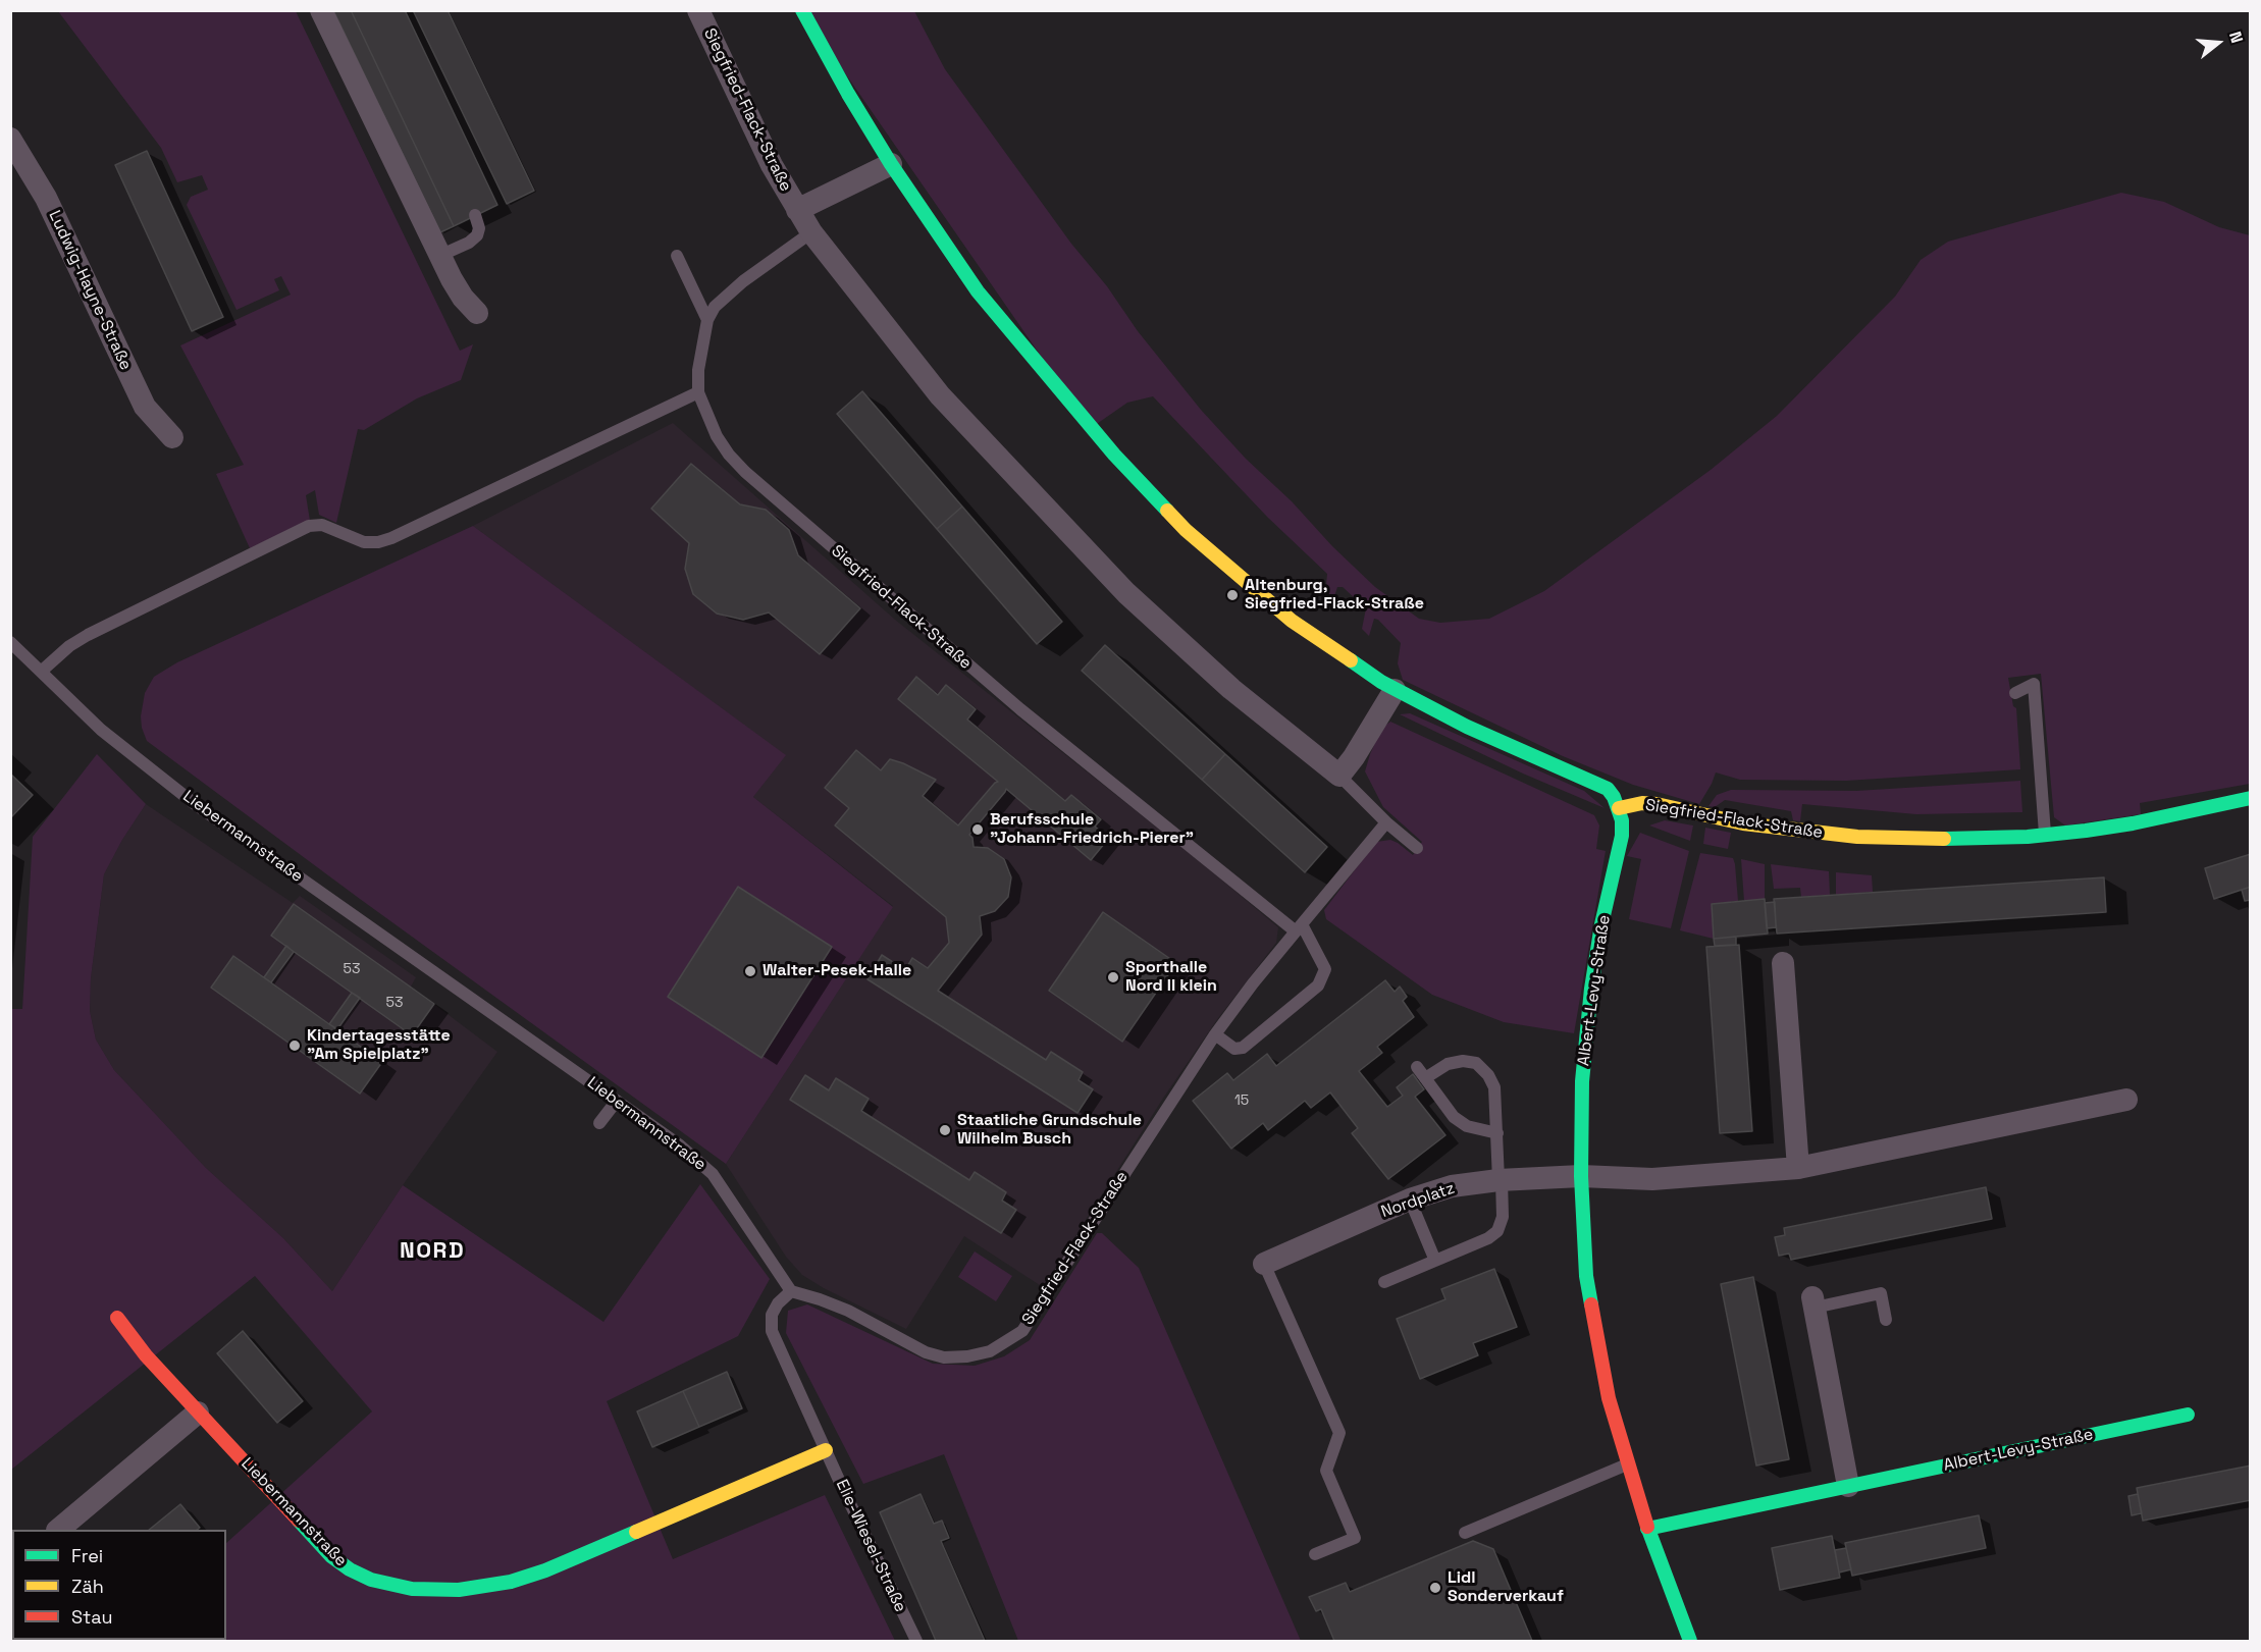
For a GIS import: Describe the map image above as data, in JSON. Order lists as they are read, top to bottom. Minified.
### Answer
{"streets":{"street":["Siegfried-Flack-Straße","Ludwig-Hayne-Straße","Liebermannstraße","Albert-Levy-Straße","Nordplatz"],"lane":["Elie-Wiesel-Straße"]},"crossings":[["Siegfried-Flack-Straße","Liebermannstraße"],["Siegfried-Flack-Straße","Albert-Levy-Straße"],["Liebermannstraße","Elie-Wiesel-Straße"],["Albert-Levy-Straße","Nordplatz"]],"districts":["NORD"],"places":["Altenburg, Siegfried-Flack-Straße","Berufsschule \"Johann-Friedrich-Pierer\"","Walter-Pesek-Halle","Sporthalle Nord II klein","Kindertagesstätte \"Am Spielplatz\"","Staatliche Grundschule Wilhelm Busch","Lidl Sonderverkauf"],"house_numbers":["53","53","15"],"legend":["Frei","Zäh","Stau"],"north":"right"}
